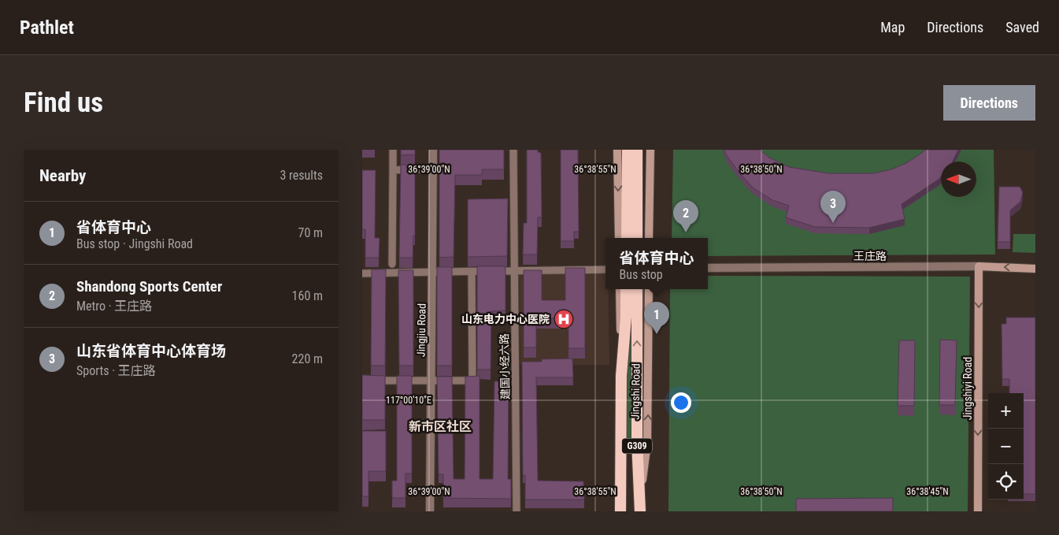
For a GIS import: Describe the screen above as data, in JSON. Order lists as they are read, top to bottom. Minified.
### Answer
{"streets":{"highway":["Jingshi Road","G309"],"main road":["王庄路","Jingshiyi Road"],"street":["Jingjiu Road","建国小经六路"]},"crossings":[["王庄路","Jingshiyi Road"]],"one_way":["Jingshiyi Road","Jingshi Road"],"districts":["新市区社区"],"places":{"hospital":["山东电力中心医院"]},"north":"left","page":{"header":"Pathlet","nav":["Map","Directions","Saved"],"buttons":"Directions","title":"Find us","heading":["Nearby","3 results"],"pins":["3","2","1"],"list":[{"mark":"1","name":"省体育中心","note":"Bus stop · Jingshi Road","value":"70 m"},{"mark":"2","name":"Shandong Sports Center","note":"Metro · 王庄路","value":"160 m"},{"mark":"3","name":"山东省体育中心体育场","note":"Sports · 王庄路","value":"220 m"}],"popup":["省体育中心","Bus stop"],"map_buttons":["+","−"]},"coordinates":["36°39'00\"N","36°38'55\"N","36°38'50\"N","117°00'10\"E","36°38'45\"N"]}
